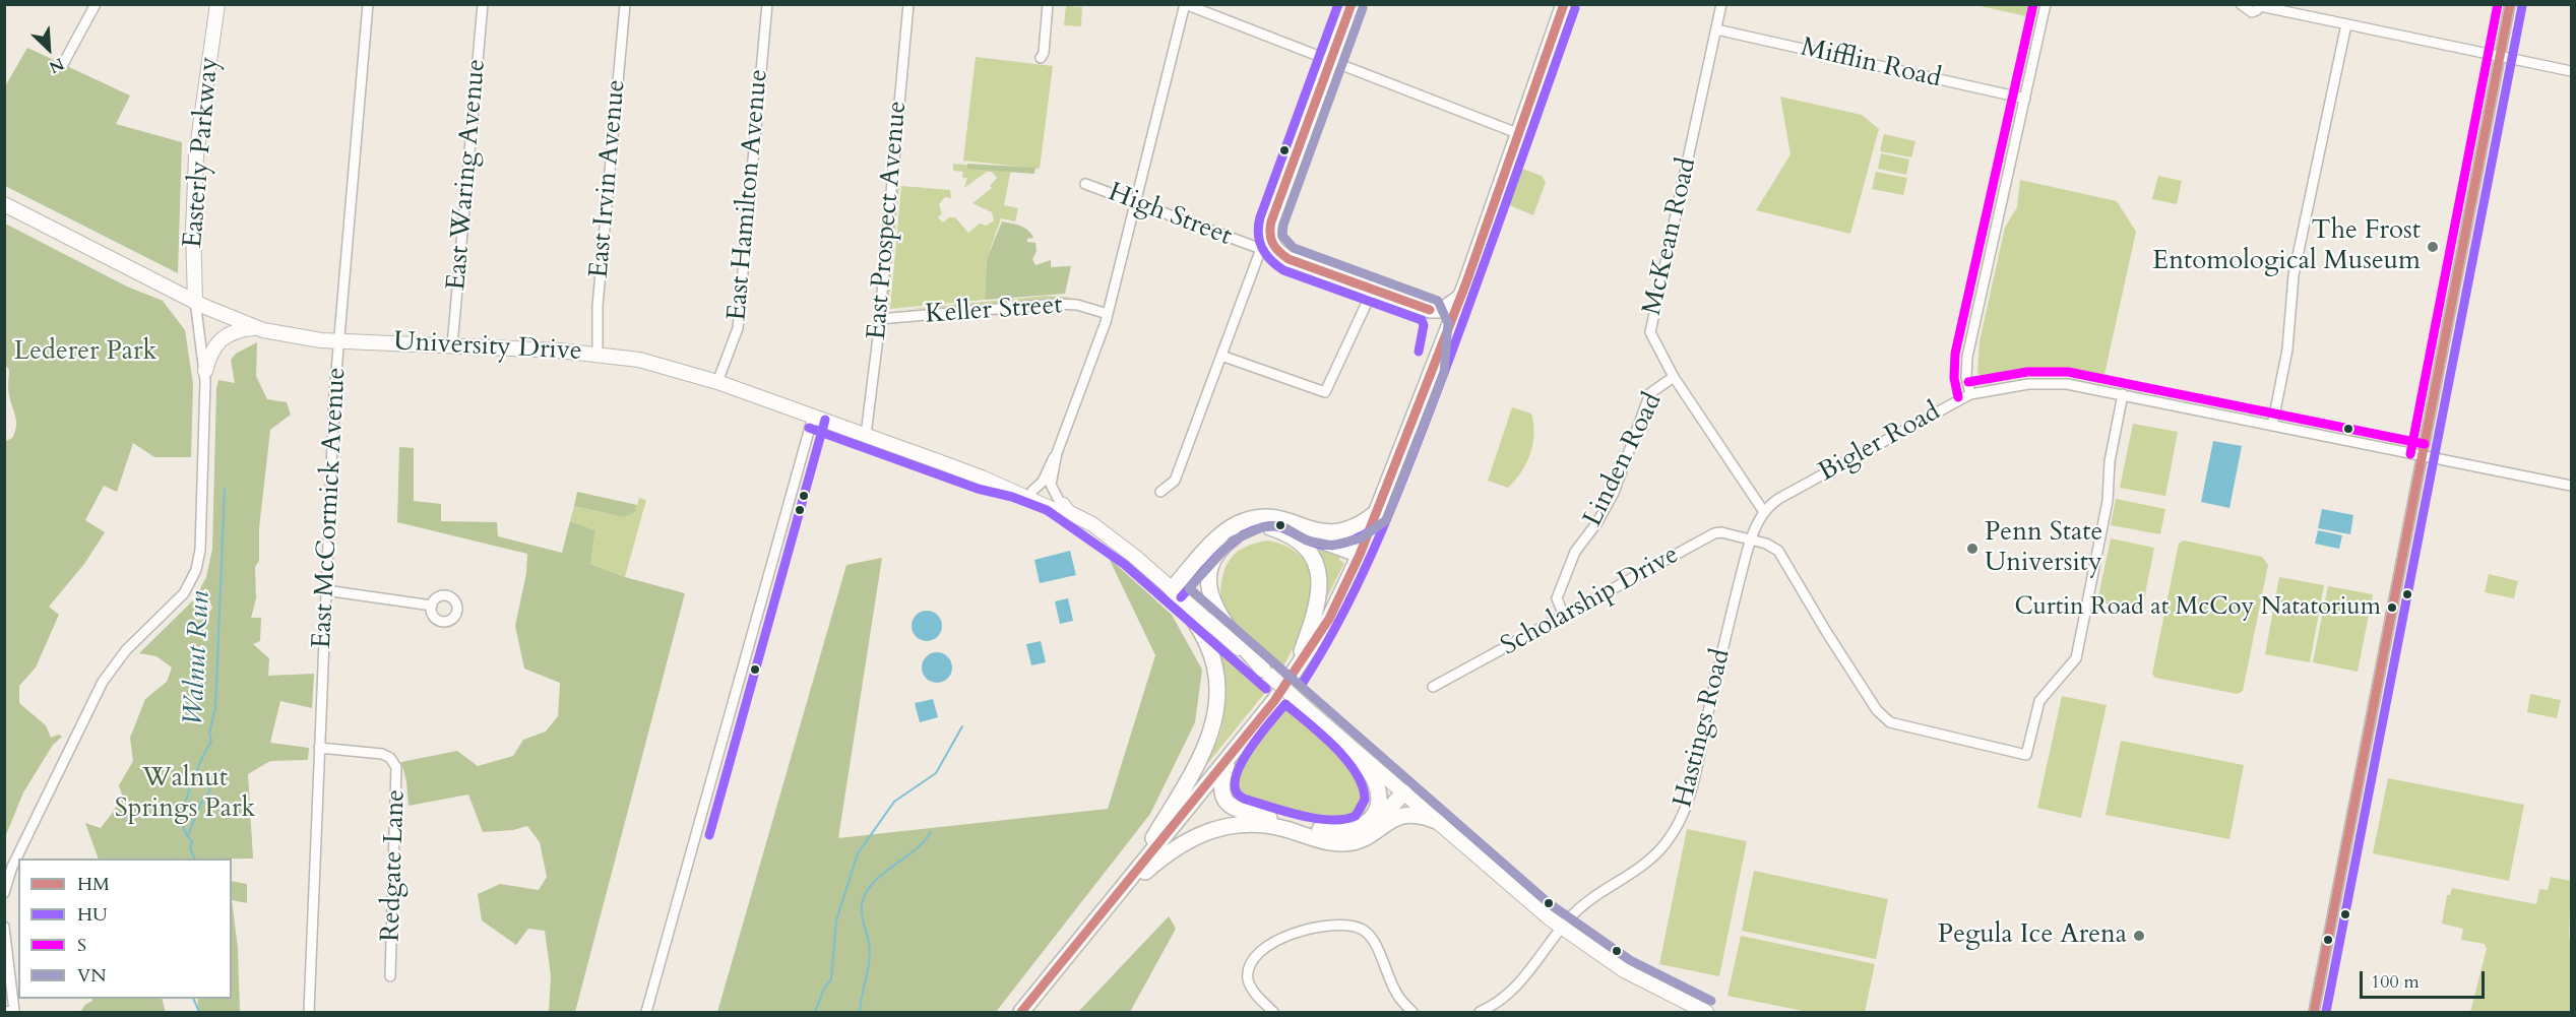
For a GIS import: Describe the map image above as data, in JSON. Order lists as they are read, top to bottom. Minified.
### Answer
{"streets":{"main road":["Easterly Parkway","High Street","University Drive"],"street":["Mifflin Road","East Waring Avenue","East Irvin Avenue","East Hamilton Avenue","East Prospect Avenue","McKean Road","Keller Street","Bigler Road","Linden Road","East McCormick Avenue","Scholarship Drive","Hastings Road","Redgate Lane"]},"crossings":[["Mifflin Road","McKean Road"],["Easterly Parkway","University Drive"],["East Waring Avenue","University Drive"],["East Irvin Avenue","University Drive"],["East Hamilton Avenue","University Drive"],["East Prospect Avenue","Keller Street"],["East Prospect Avenue","University Drive"],["McKean Road","Bigler Road"],["McKean Road","Linden Road"],["University Drive","East McCormick Avenue"],["University Drive","Hastings Road"],["Bigler Road","Scholarship Drive"],["Bigler Road","Hastings Road"],["Linden Road","Scholarship Drive"],["East McCormick Avenue","Redgate Lane"],["Scholarship Drive","Hastings Road"]],"water":["Walnut Run"],"parks":["Lederer Park","Walnut Springs Park"],"places":["The Frost Entomological Museum","Penn State University","Curtin Road at McCoy Natatorium","Pegula Ice Arena"],"lines":["transit line HM","transit line HU","transit line S","transit line VN"],"legend":["HM","HU","S","VN"],"scale_bar":"100 m","north":"bottom right"}
